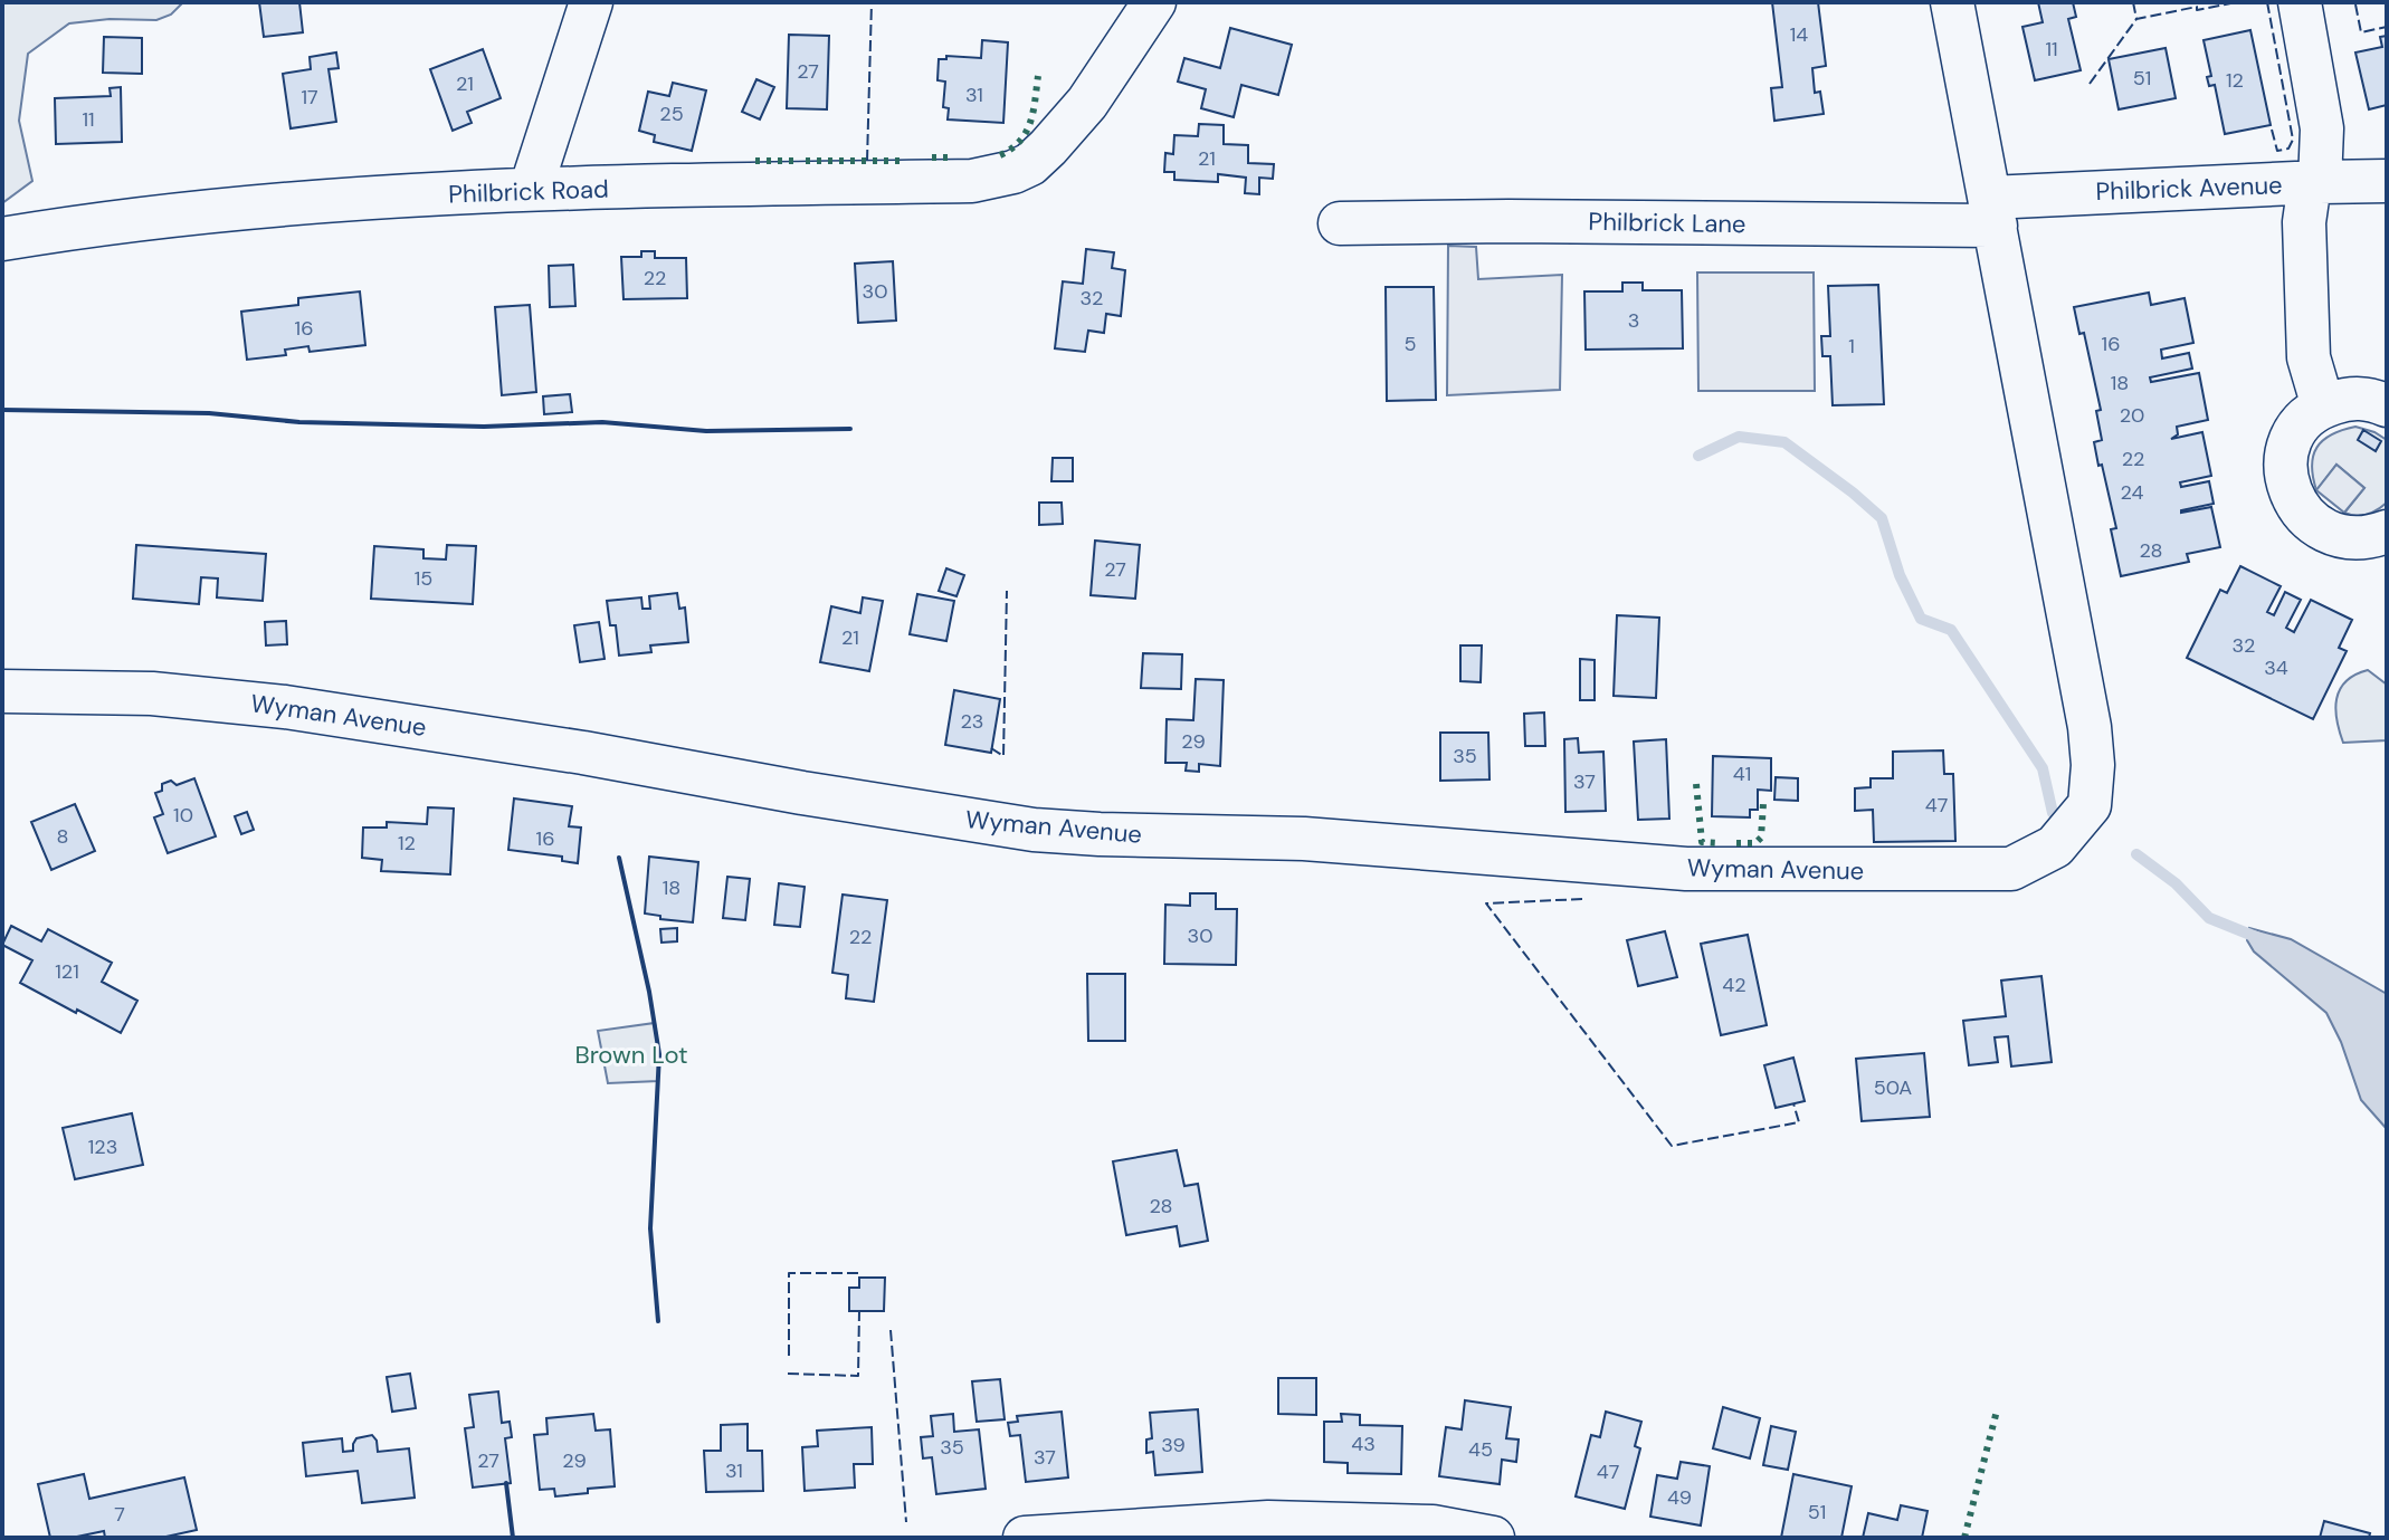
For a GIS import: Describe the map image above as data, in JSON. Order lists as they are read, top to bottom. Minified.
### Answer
{"streets":{"street":["Philbrick Avenue","Philbrick Road","Philbrick Lane","Wyman Avenue"]},"crossings":[["Philbrick Avenue","Philbrick Lane"],["Philbrick Avenue","Wyman Avenue"],["Philbrick Lane","Wyman Avenue"]],"parks":["Brown Lot"],"house_numbers":["14","11","27","51","12","21","31","17","25","11","21","22","30","32","3","16","5","16","1","18","20","22","24","28","27","15","21","32","34","23","29","35","41","37","47","10","8","16","12","18","30","22","121","42","50A","123","28","43","39","35","45","37","27","29","31","47","49","51","7"]}
